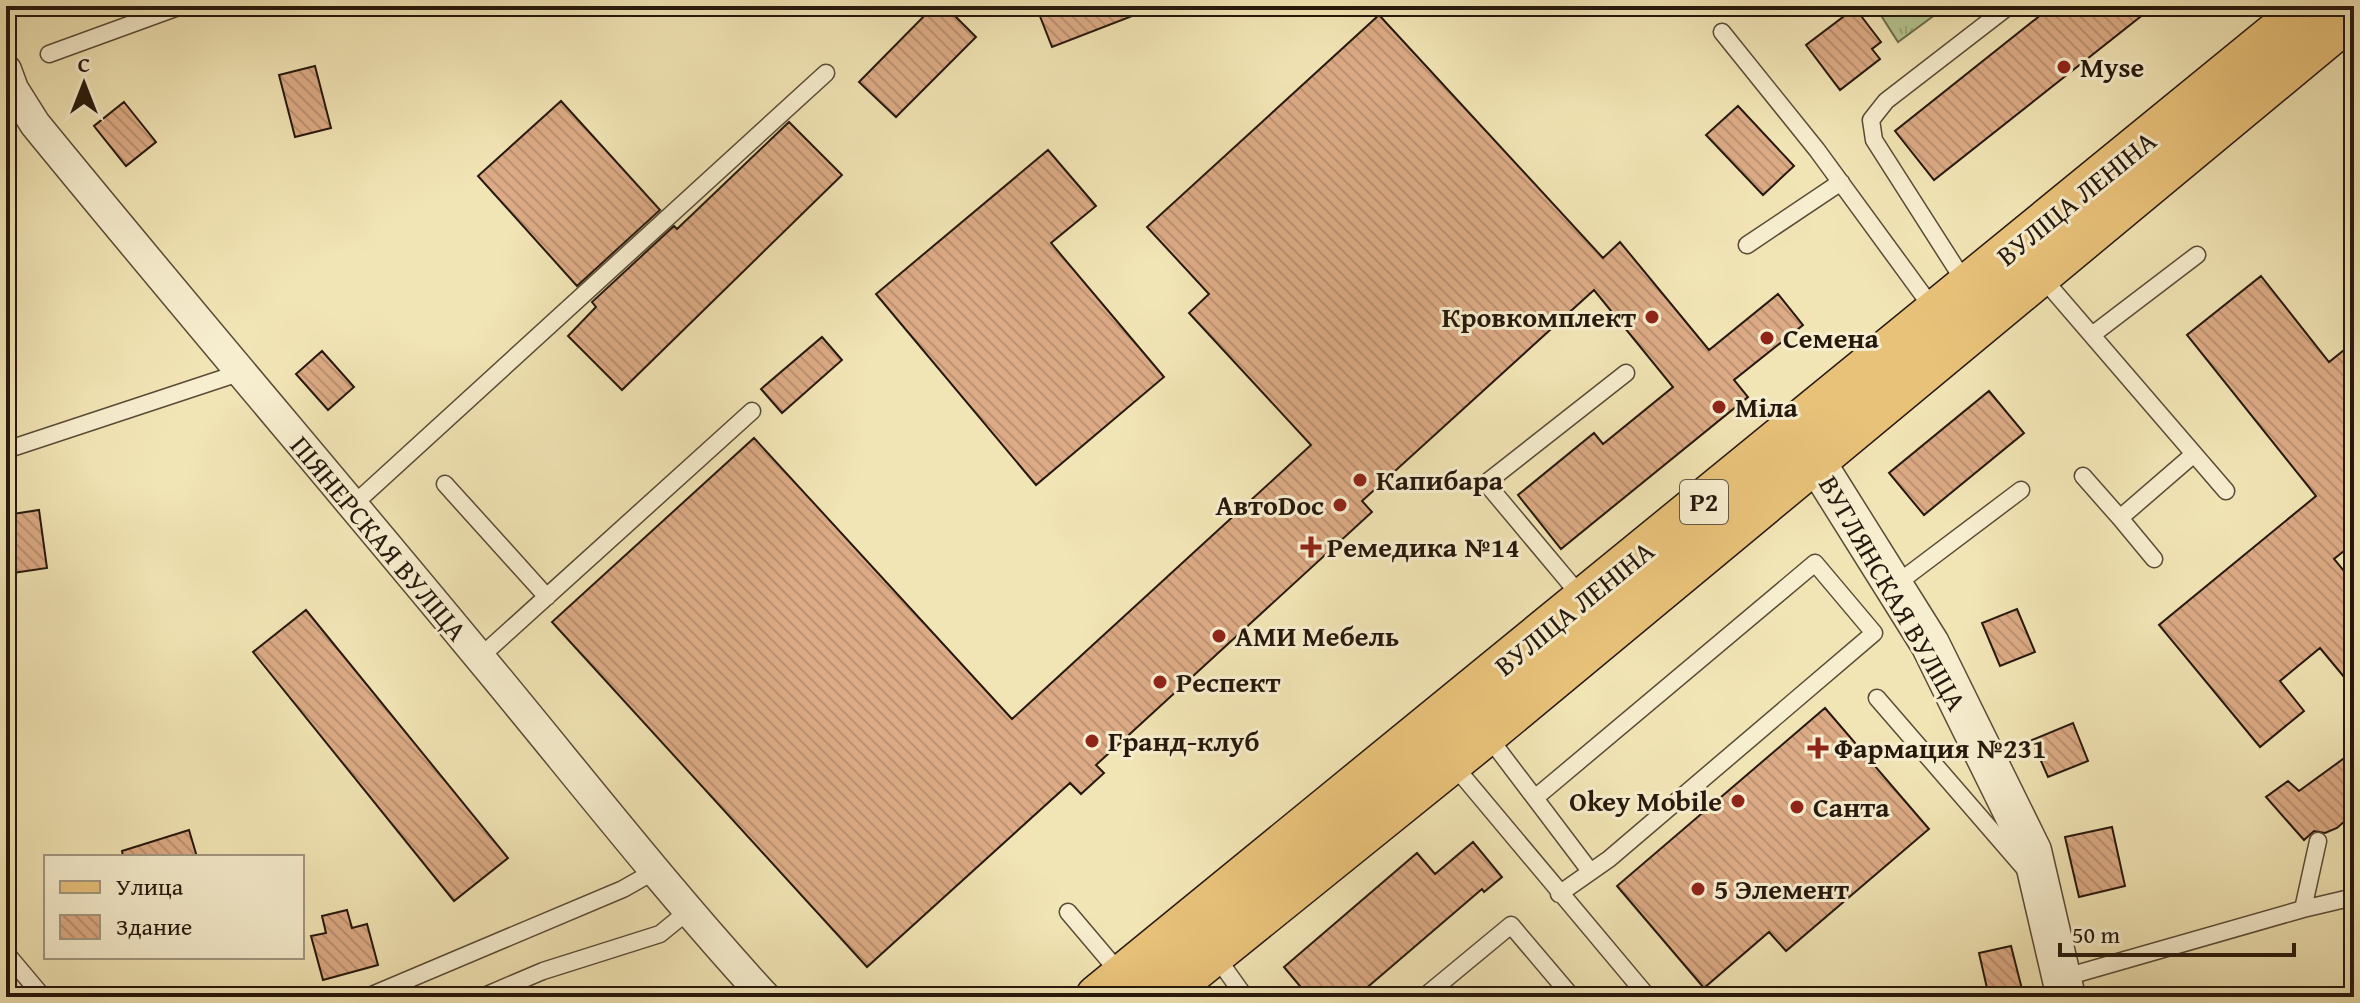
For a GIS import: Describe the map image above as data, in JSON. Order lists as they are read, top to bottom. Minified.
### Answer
{"streets":{"main road":["ВУЛІЦА ЛЕНІНА","Р2"],"street":["ПІЯНЕРСКАЯ ВУЛІЦА","ВУГЛЯНСКАЯ ВУЛІЦА"]},"crossings":[["ВУЛІЦА ЛЕНІНА","ВУГЛЯНСКАЯ ВУЛІЦА"]],"places":{"other":["Myse","Кровкомплект","Семена","Міла","Капибара","АвтоDoc","АМИ Мебель","Респект","Гранд-клуб","Okey Mobile","Санта","5 Элемент"],"health":["Ремедика №14","Фармация №231"]},"legend":["Улица","Здание"],"scale_bar":"50 m","north":"top"}
